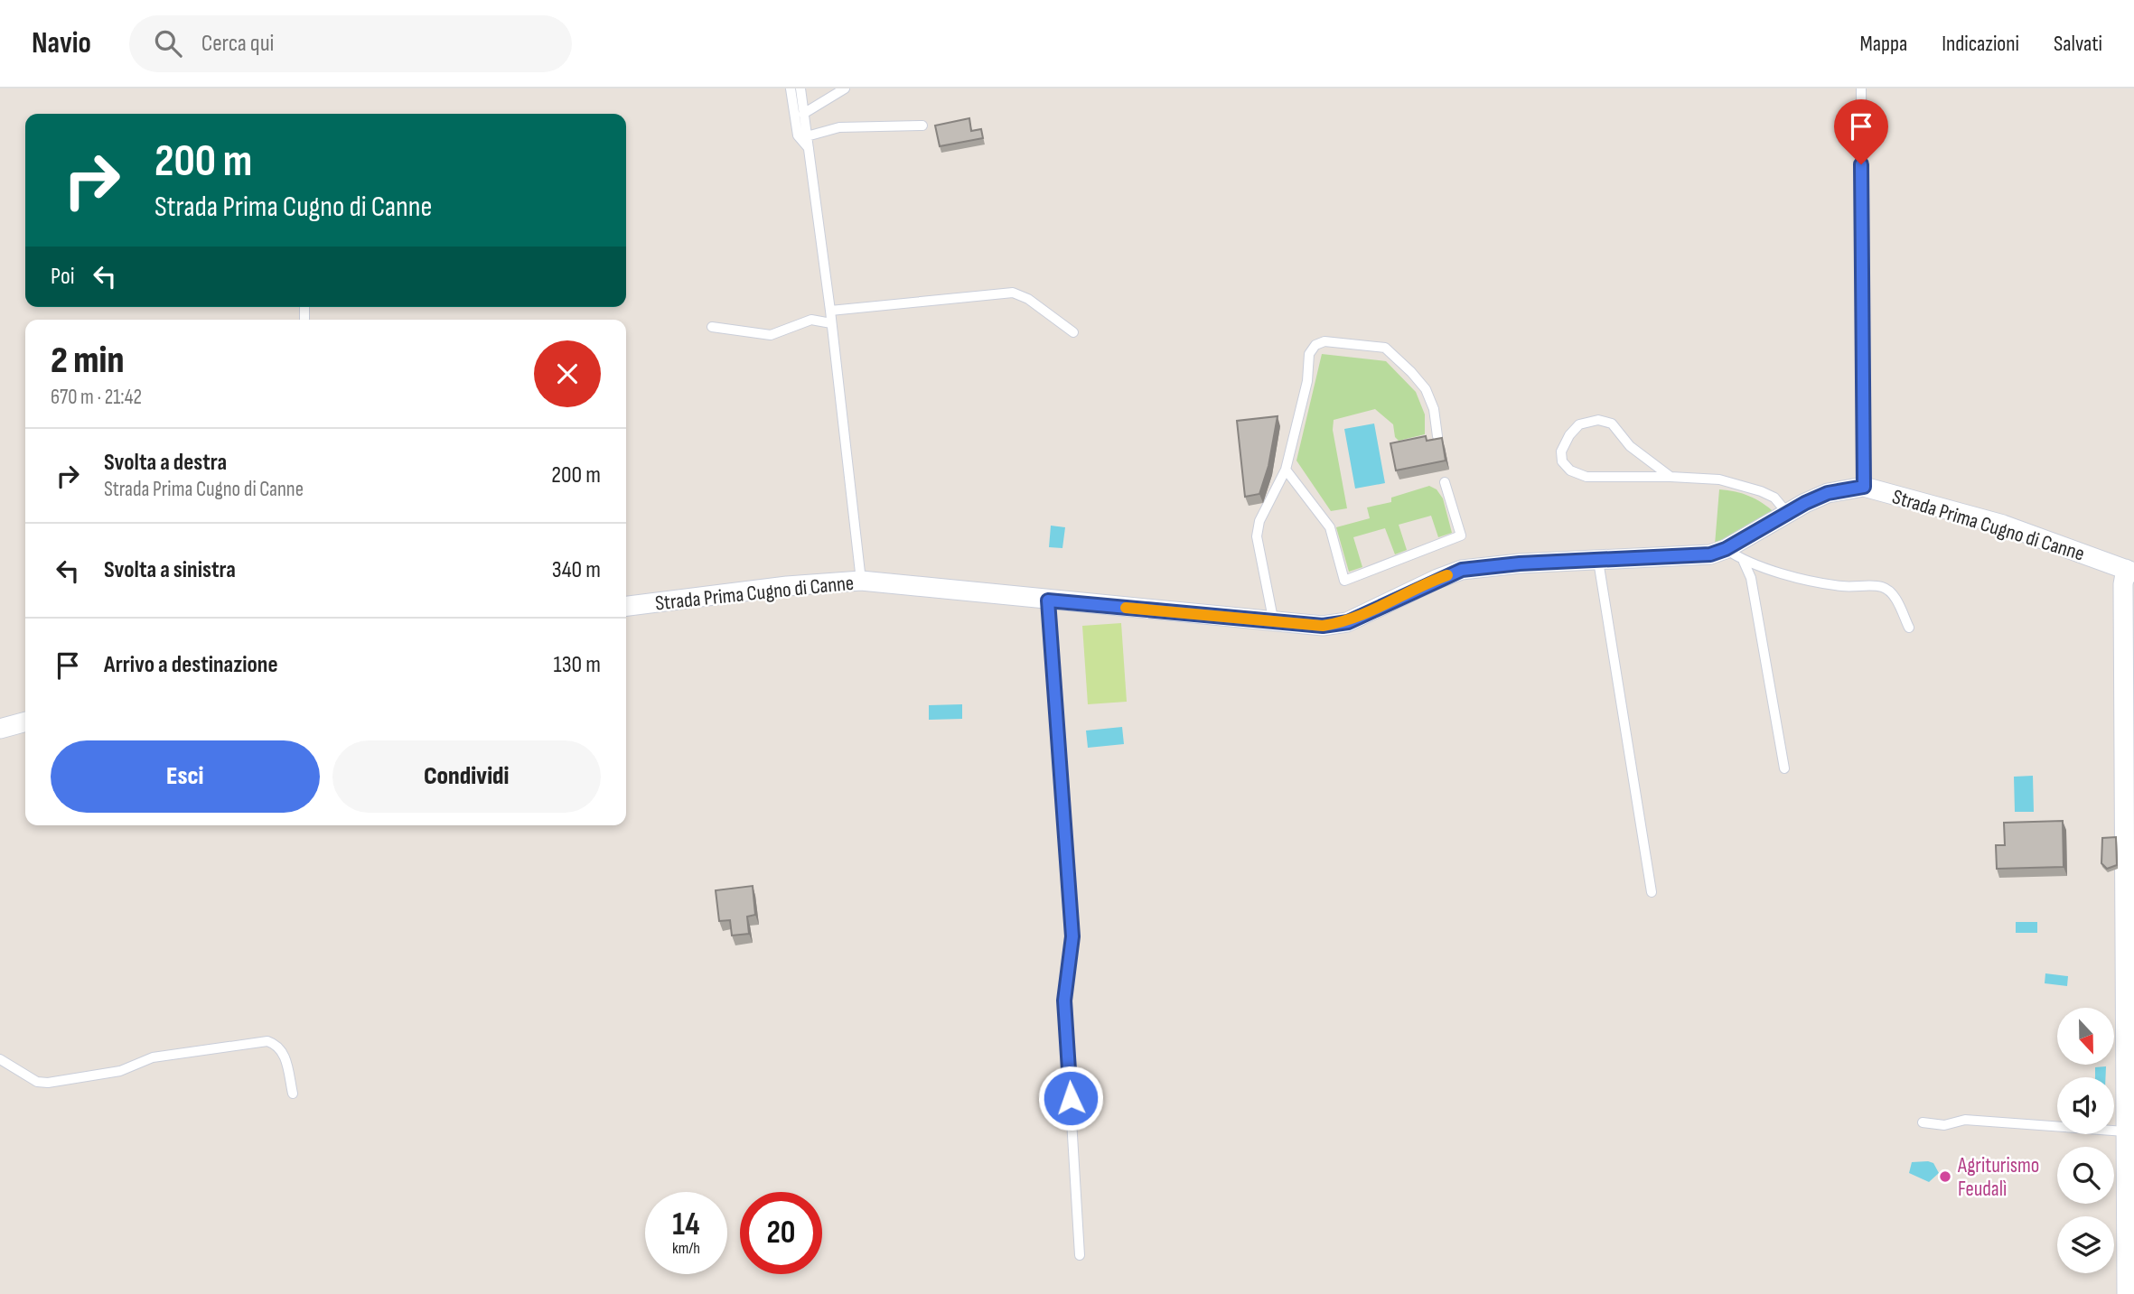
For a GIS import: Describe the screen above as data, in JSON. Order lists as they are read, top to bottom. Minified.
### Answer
{"streets":{"street":["Strada Prima Cugno di Canne"]},"places":["Agriturismo Feudalì"],"north":"bottom","page":{"header":"Navio","search":"Cerca qui","nav":["Mappa","Indicazioni","Salvati"],"turn":["200 m","Strada Prima Cugno di Canne"],"then":"Poi","heading":["2 min","670 m · 21:42"],"list":[{"name":"Svolta a destra","note":"Strada Prima Cugno di Canne","value":"200 m"},{"name":"Svolta a sinistra","value":"340 m"},{"name":"Arrivo a destinazione","value":"130 m"}],"buttons":["Esci","Condividi"],"speed":"14 km/h","limit":"20"}}
